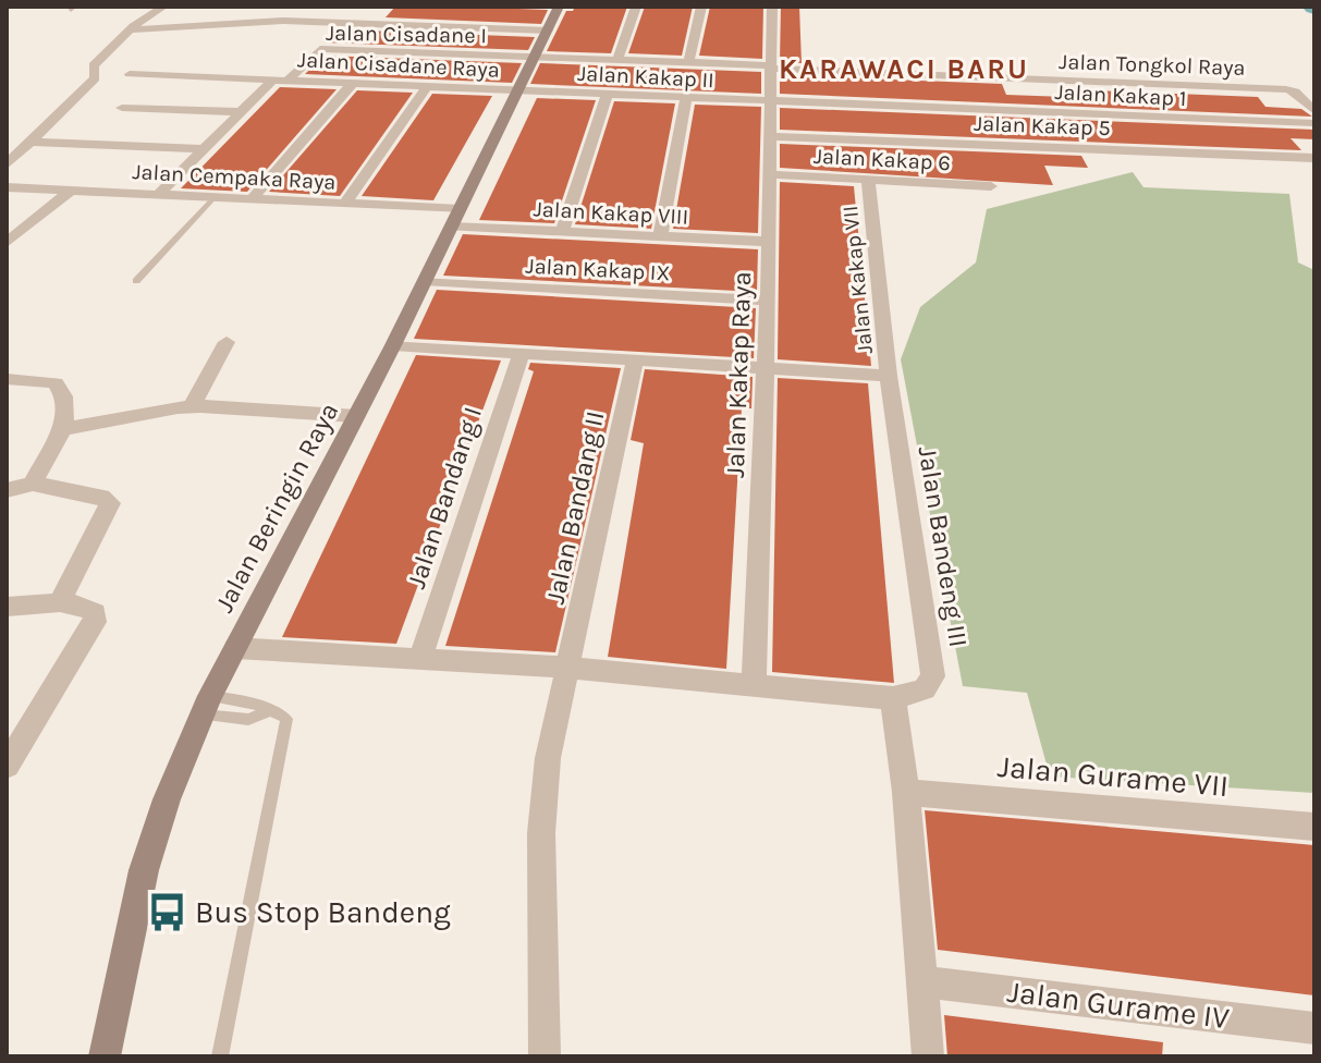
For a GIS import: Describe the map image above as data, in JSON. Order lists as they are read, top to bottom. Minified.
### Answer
{"streets":{"street":["Jalan Cisadane I","Jalan Cisadane Raya","Jalan Tongkol Raya","Jalan Kakap II","Jalan Kakap 1","Jalan Kakap 5","Jalan Kakap 6","Jalan Cempaka Raya","Jalan Kakap VIII","Jalan Kakap IX","Jalan Kakap VII","Jalan Kakap Raya","Jalan Bandang I","Jalan Beringin Raya","Jalan Bandang II","Jalan Bandeng III","Jalan Gurame VII","Jalan Gurame IV"]},"crossings":[["Jalan Cisadane I","Jalan Cisadane Raya"],["Jalan Cisadane I","Jalan Tongkol Raya"],["Jalan Cisadane I","Jalan Cempaka Raya"],["Jalan Cisadane I","Jalan Beringin Raya"],["Jalan Cisadane Raya","Jalan Kakap II"],["Jalan Cisadane Raya","Jalan Beringin Raya"],["Jalan Tongkol Raya","Jalan Kakap Raya"],["Jalan Tongkol Raya","Jalan Beringin Raya"],["Jalan Kakap II","Jalan Kakap 1"],["Jalan Kakap II","Jalan Kakap Raya"],["Jalan Kakap II","Jalan Beringin Raya"],["Jalan Kakap 1","Jalan Kakap Raya"],["Jalan Kakap 5","Jalan Kakap Raya"],["Jalan Kakap 6","Jalan Kakap VII"],["Jalan Kakap 6","Jalan Kakap Raya"],["Jalan Cempaka Raya","Jalan Kakap VIII"],["Jalan Cempaka Raya","Jalan Beringin Raya"],["Jalan Kakap VIII","Jalan Kakap Raya"],["Jalan Kakap VIII","Jalan Beringin Raya"],["Jalan Kakap IX","Jalan Kakap Raya"],["Jalan Kakap IX","Jalan Beringin Raya"],["Jalan Kakap VII","Jalan Bandeng III"]],"districts":["KARAWACI BARU"],"places":{"bus stop":["Bus Stop Bandeng"]}}
